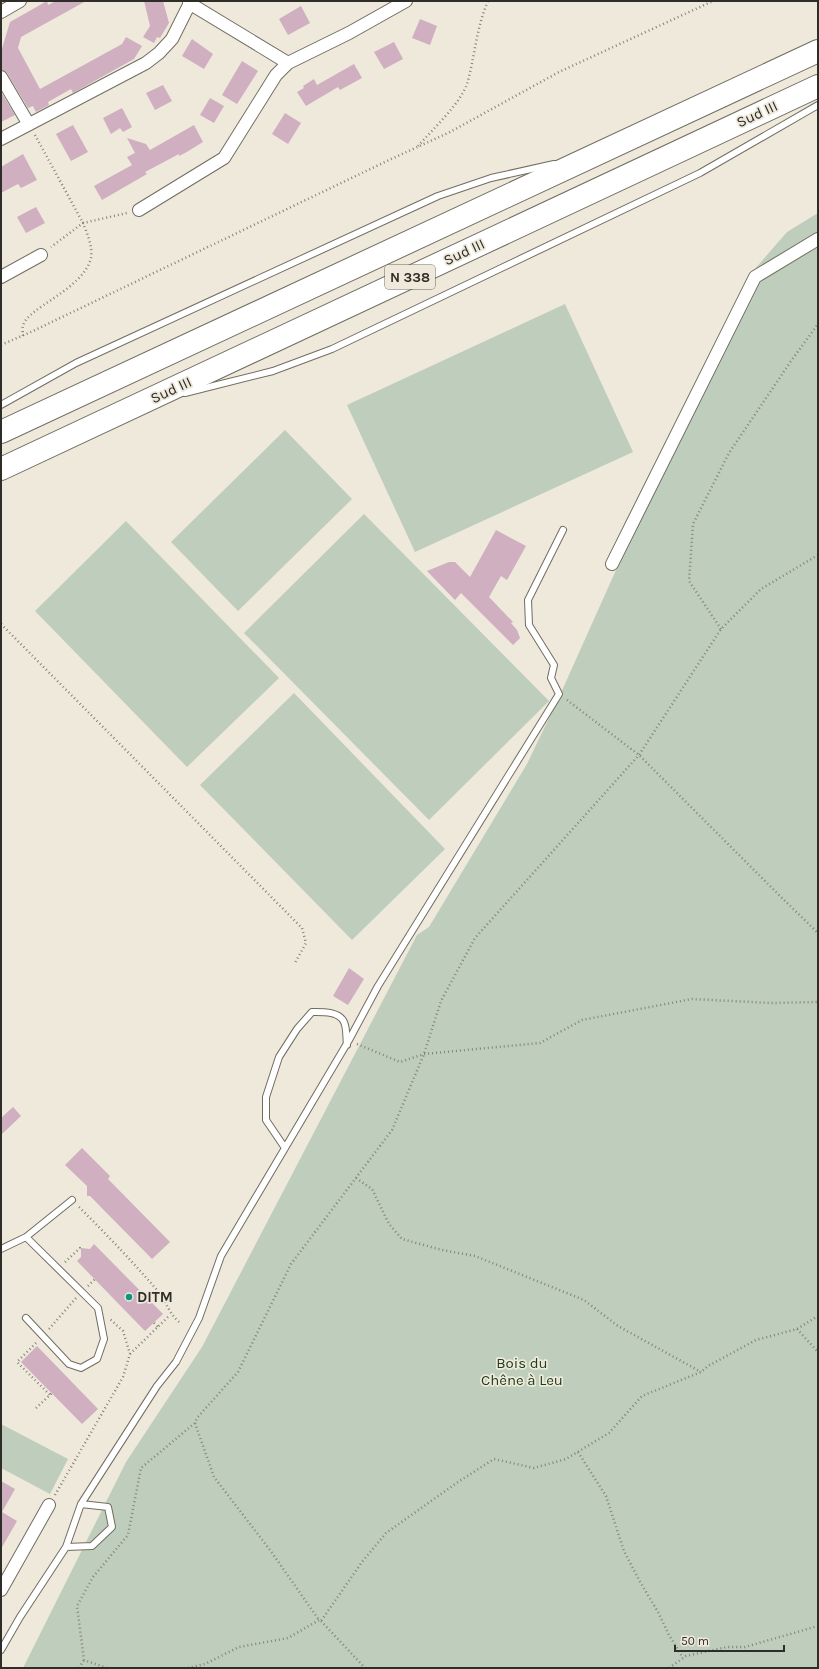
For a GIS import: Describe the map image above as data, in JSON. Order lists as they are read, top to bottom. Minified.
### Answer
{"streets":{"highway":["Sud III","N 338"]},"parks":["Bois du Chêne à Leu"],"places":["DITM"],"scale_bar":"50 m"}
